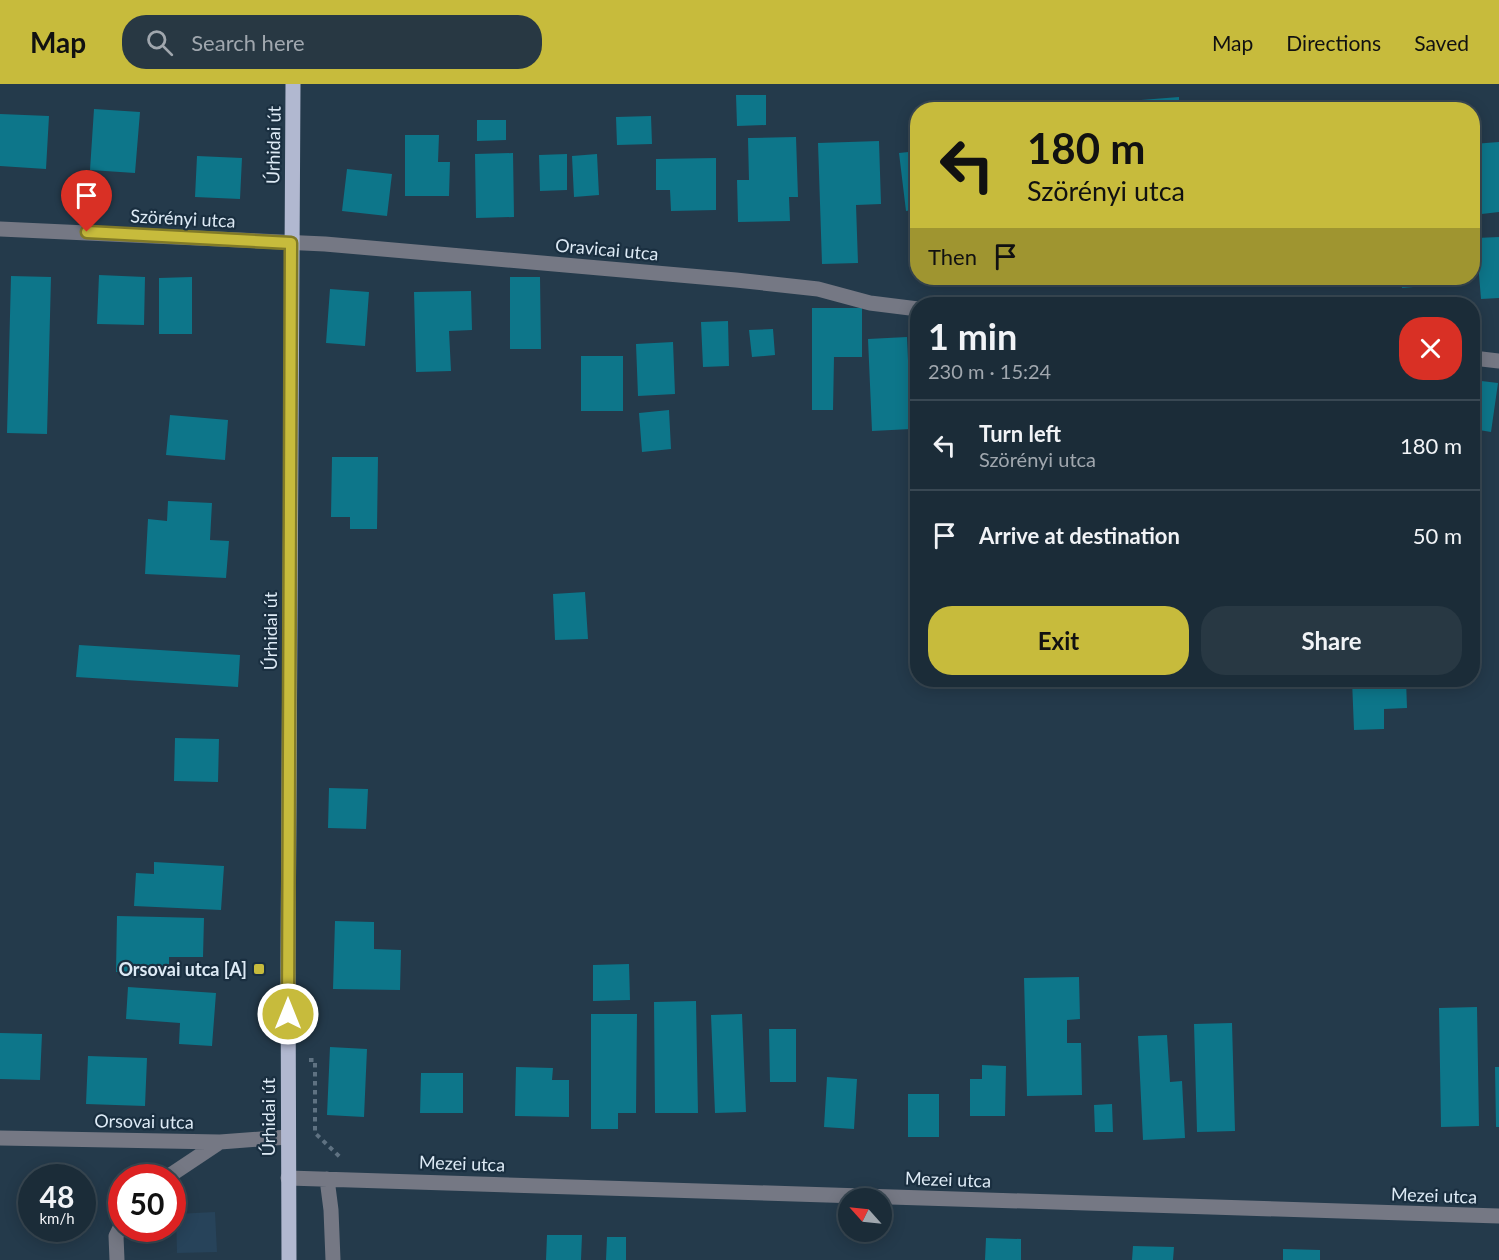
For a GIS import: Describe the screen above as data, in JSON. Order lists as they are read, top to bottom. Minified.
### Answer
{"streets":{"main road":["Úrhidai út"],"street":["Szörényi utca","Oravicai utca","Orsovai utca","Mezei utca"]},"crossings":[["Úrhidai út","Szörényi utca"],["Úrhidai út","Oravicai utca"],["Úrhidai út","Orsovai utca"],["Úrhidai út","Mezei utca"],["Szörényi utca","Oravicai utca"]],"places":{"transit":["Orsovai utca [A]"]},"north":"top left","page":{"header":"Map","search":"Search here","nav":["Map","Directions","Saved"],"turn":["180 m","Szörényi utca"],"then":"Then","heading":["1 min","230 m · 15:24"],"list":[{"name":"Turn left","note":"Szörényi utca","value":"180 m"},{"name":"Arrive at destination","value":"50 m"}],"buttons":["Exit","Share"],"speed":"48 km/h","limit":"50"}}
